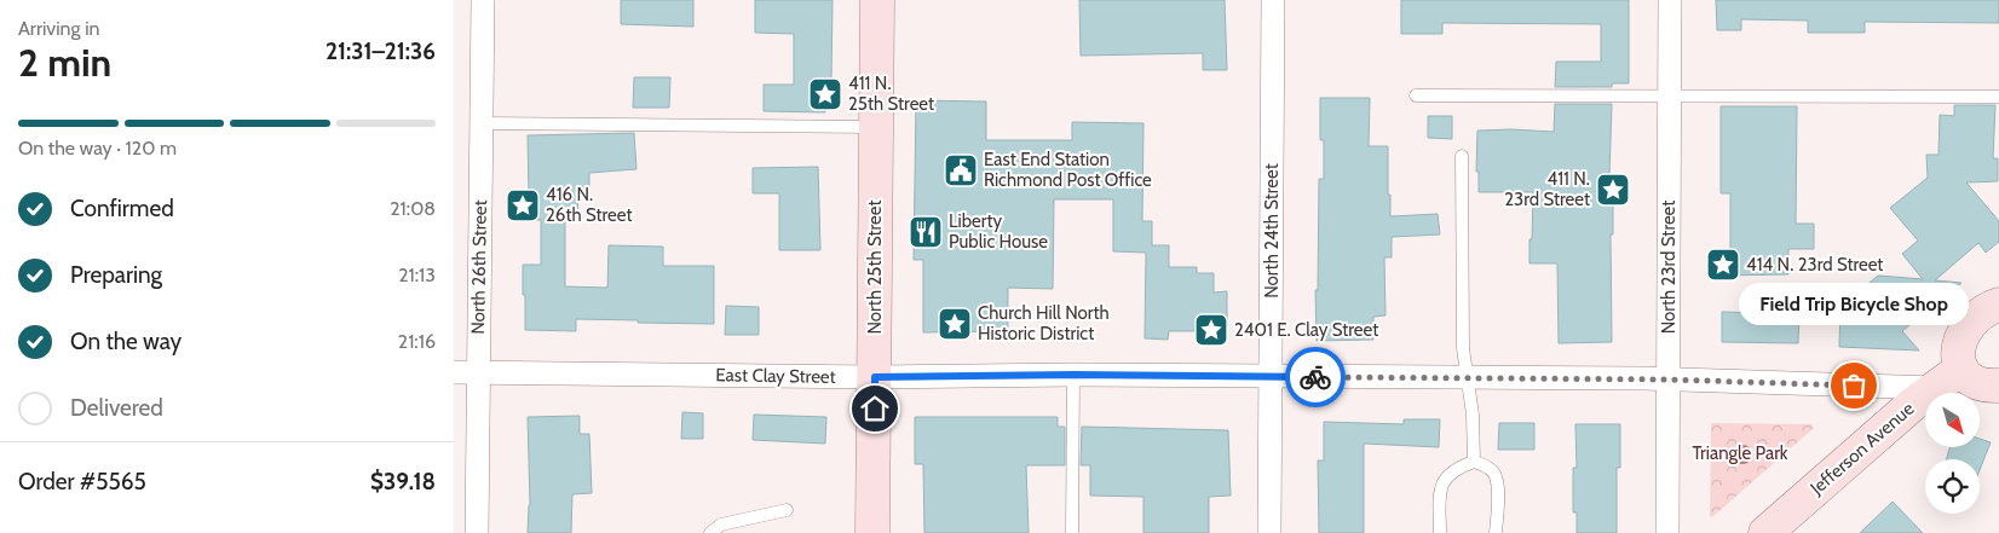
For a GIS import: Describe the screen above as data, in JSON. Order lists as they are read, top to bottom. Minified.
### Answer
{"streets":{"main road":["North 25th Street","Jefferson Avenue"],"street":["North 24th Street","North 26th Street","North 23rd Street","East Clay Street"]},"crossings":[["North 24th Street","East Clay Street"],["North 26th Street","East Clay Street"],["North 25th Street","East Clay Street"],["North 23rd Street","East Clay Street"],["East Clay Street","Jefferson Avenue"]],"parks":["Triangle Park"],"places":{"place":["411 N. 25th Street","411 N. 23rd Street","416 N. 26th Street","414 N. 23rd Street","Church Hill North Historic District","2401 E. Clay Street"],"public building":["East End Station Richmond Post Office"],"restaurant":["Liberty Public House"],"other":["Field Trip Bicycle Shop"]},"north":"bottom right","page":{"heading":["2 min","Arriving in","21:31–21:36"],"panel":["Order #5565","$39.18"],"bar":"On the way · 120 m","list":[["Confirmed","21:08"],["Preparing","21:13"],["On the way","21:16"],"Delivered"],"bubble":"Field Trip Bicycle Shop"}}
